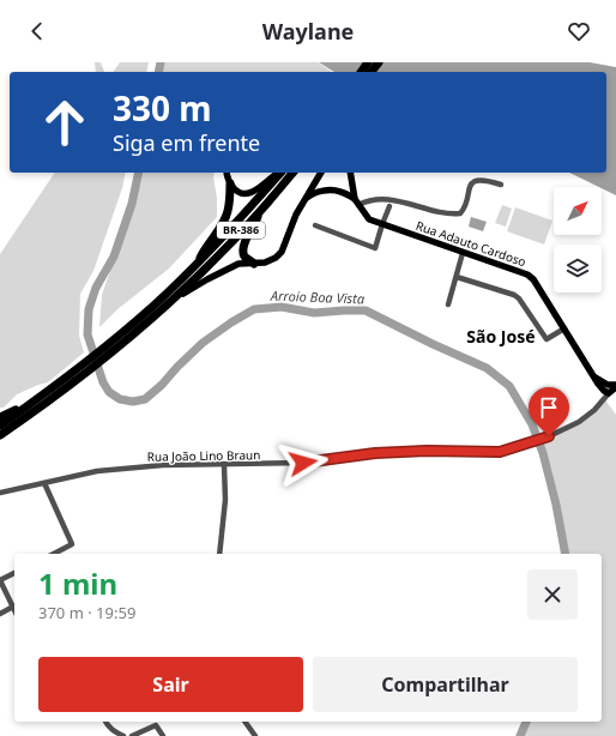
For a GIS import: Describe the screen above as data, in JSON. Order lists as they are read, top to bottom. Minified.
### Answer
{"streets":{"highway":["BR-386"],"main road":["Rua Adauto Cardoso"],"street":["Rua João Lino Braun"]},"crossings":[["Rua Adauto Cardoso","Rua João Lino Braun"]],"districts":["São José"],"water":["Arroio Boa Vista"],"north":"top right","page":{"header":"Waylane","turn":["330 m","Siga em frente"],"heading":["1 min","370 m · 19:59"],"buttons":["Sair","Compartilhar"]}}
